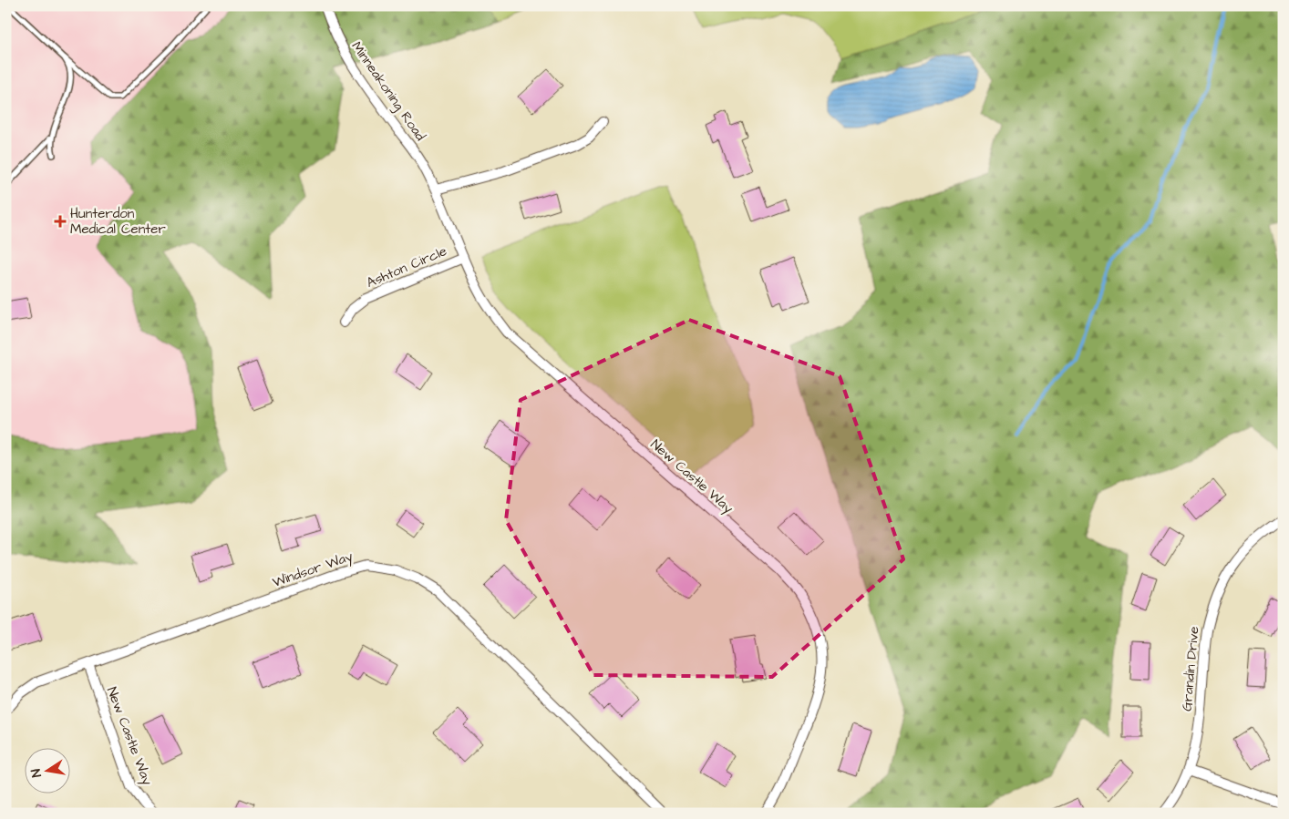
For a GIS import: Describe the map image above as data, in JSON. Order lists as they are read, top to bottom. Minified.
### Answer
{"streets":{"street":["Minneakoning Road","Ashton Circle","New Castle Way","Windsor Way","Grandin Drive"]},"crossings":[["Minneakoning Road","New Castle Way"],["Ashton Circle","New Castle Way"],["New Castle Way","Windsor Way"]],"places":{"health":["Hunterdon Medical Center"]},"north":"left"}
